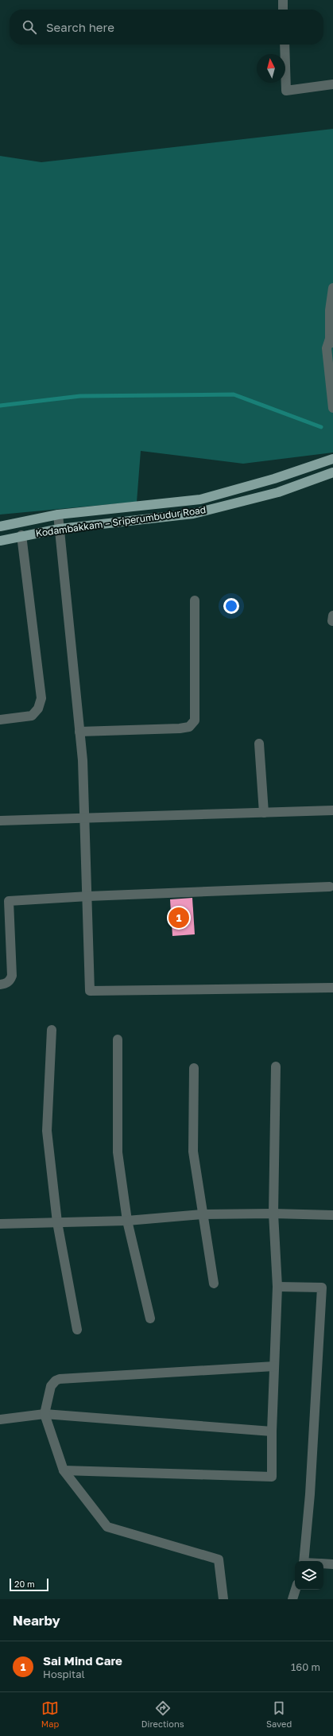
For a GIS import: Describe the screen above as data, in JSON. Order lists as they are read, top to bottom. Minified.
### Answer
{"streets":{"main road":["Kodambakkam – Sriperumbudur Road"]},"scale_bar":"20 m","north":"top","page":{"search":"Search here","pins":"1","scale":"20 m","heading":"Nearby","list":[{"mark":"1","name":"Sai Mind Care","note":"Hospital","value":"160 m"}],"nav":["Map","Directions","Saved"]}}
